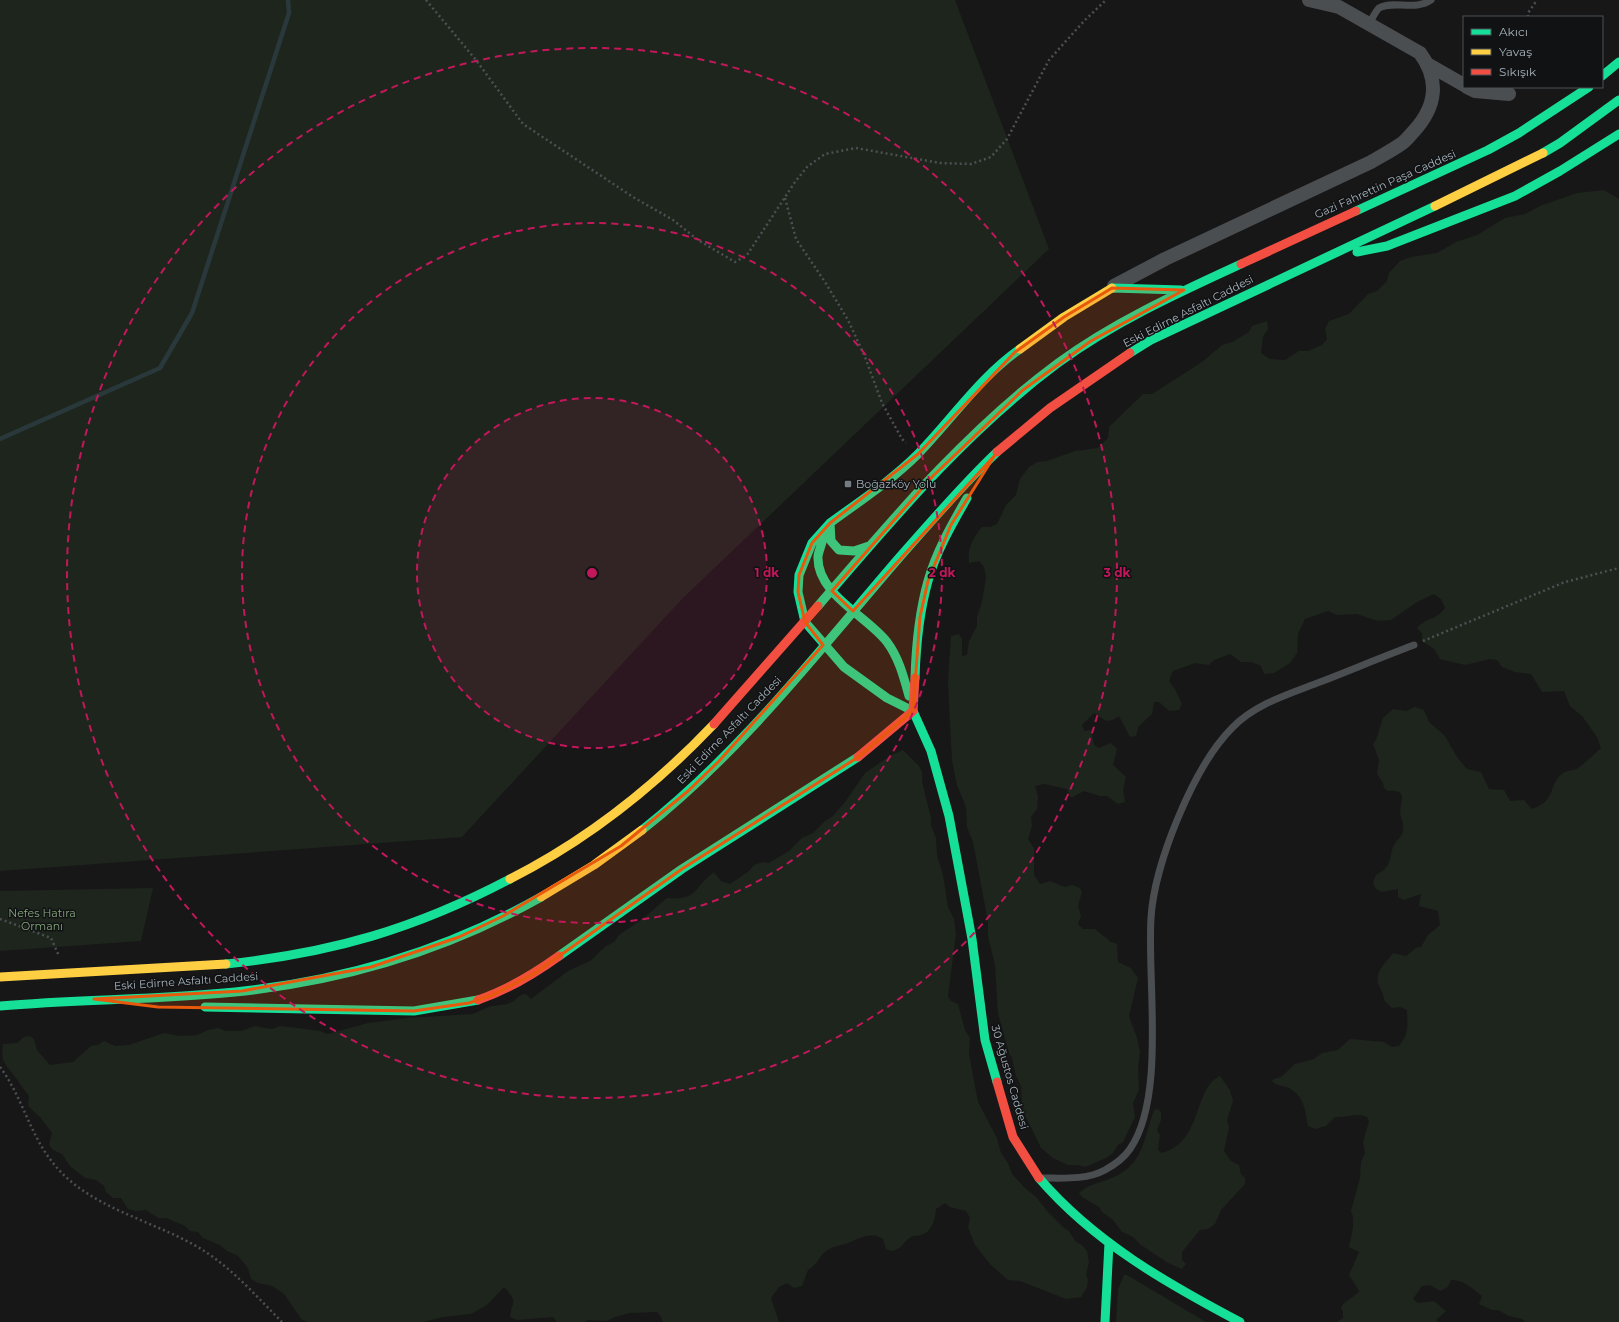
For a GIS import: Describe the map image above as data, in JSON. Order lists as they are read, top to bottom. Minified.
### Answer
{"streets":{"main road":["Gazi Fahrettin Paşa Caddesi","Eski Edirne Asfaltı Caddesi","30 Ağustos Caddesi"]},"crossings":[["Gazi Fahrettin Paşa Caddesi","Eski Edirne Asfaltı Caddesi"],["Eski Edirne Asfaltı Caddesi","30 Ağustos Caddesi"]],"parks":["Nefes Hatıra Ormanı"],"places":{"transit":["Boğazköy Yolu"]},"legend":["Akıcı","Yavaş","Sıkışık"],"rings":["1 dk","2 dk","3 dk"]}
